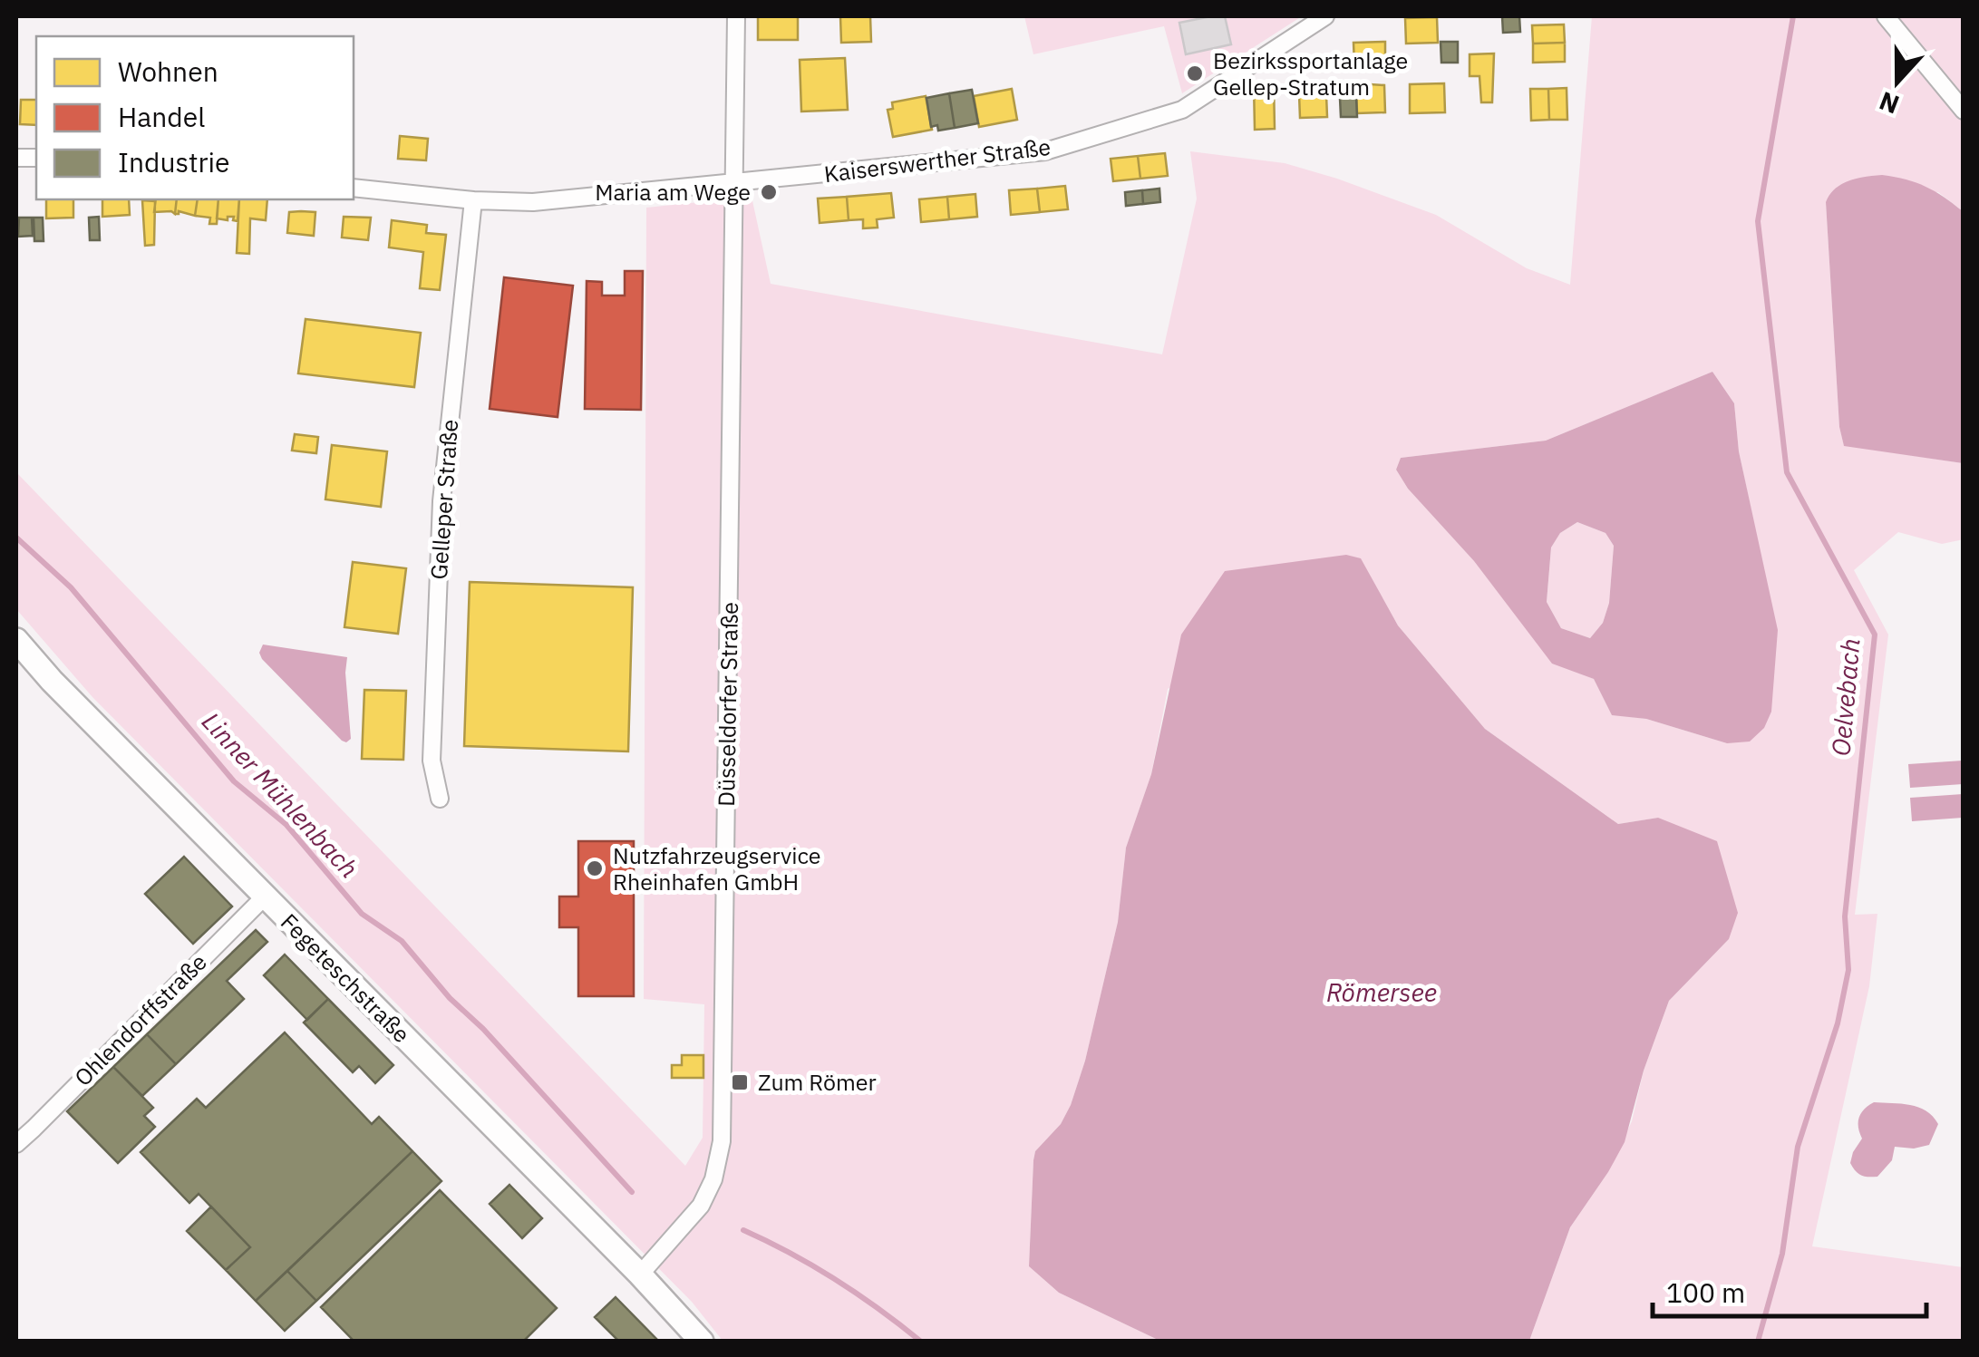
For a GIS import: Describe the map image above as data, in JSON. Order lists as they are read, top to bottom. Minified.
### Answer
{"streets":{"main road":["Fegeteschstraße"],"street":["Kaiserswerther Straße","Gelleper Straße","Düsseldorfer Straße","Ohlendorffstraße"]},"crossings":[["Kaiserswerther Straße","Düsseldorfer Straße"],["Düsseldorfer Straße","Fegeteschstraße"],["Fegeteschstraße","Ohlendorffstraße"]],"water":["Oelvebach","Linner Mühlenbach","Römersee"],"places":{"other":["Bezirkssportanlage Gellep-Stratum","Maria am Wege","Nutzfahrzeugservice Rheinhafen GmbH"],"transit":["Zum Römer"]},"legend":["Wohnen","Handel","Industrie"],"scale_bar":"100 m","north":"bottom"}
